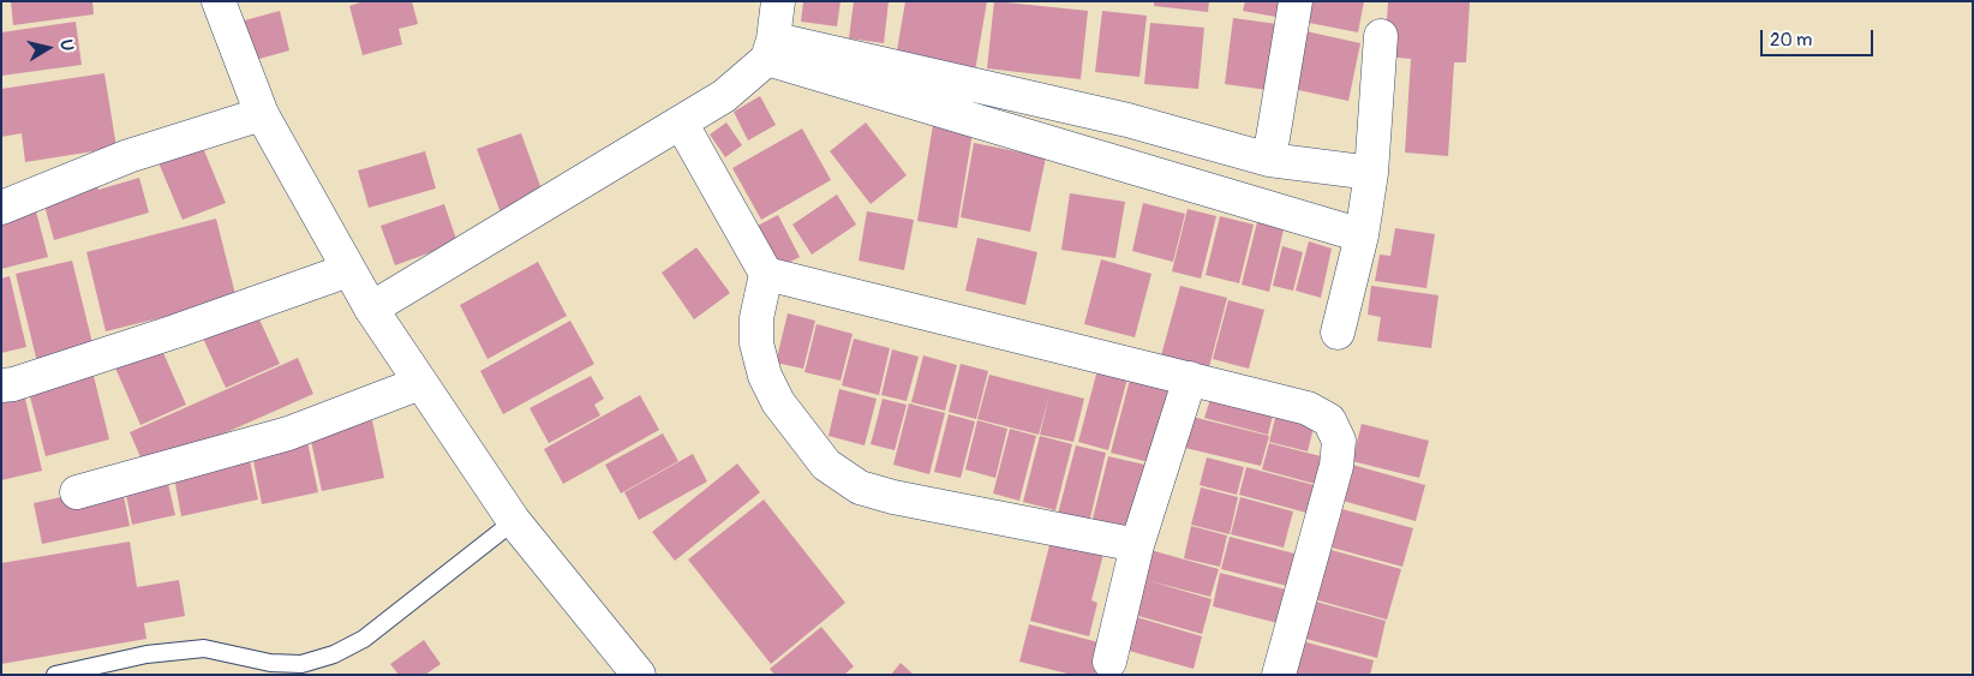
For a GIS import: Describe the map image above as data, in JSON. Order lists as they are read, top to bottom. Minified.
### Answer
{"scale_bar":"20 m","north":"right"}
